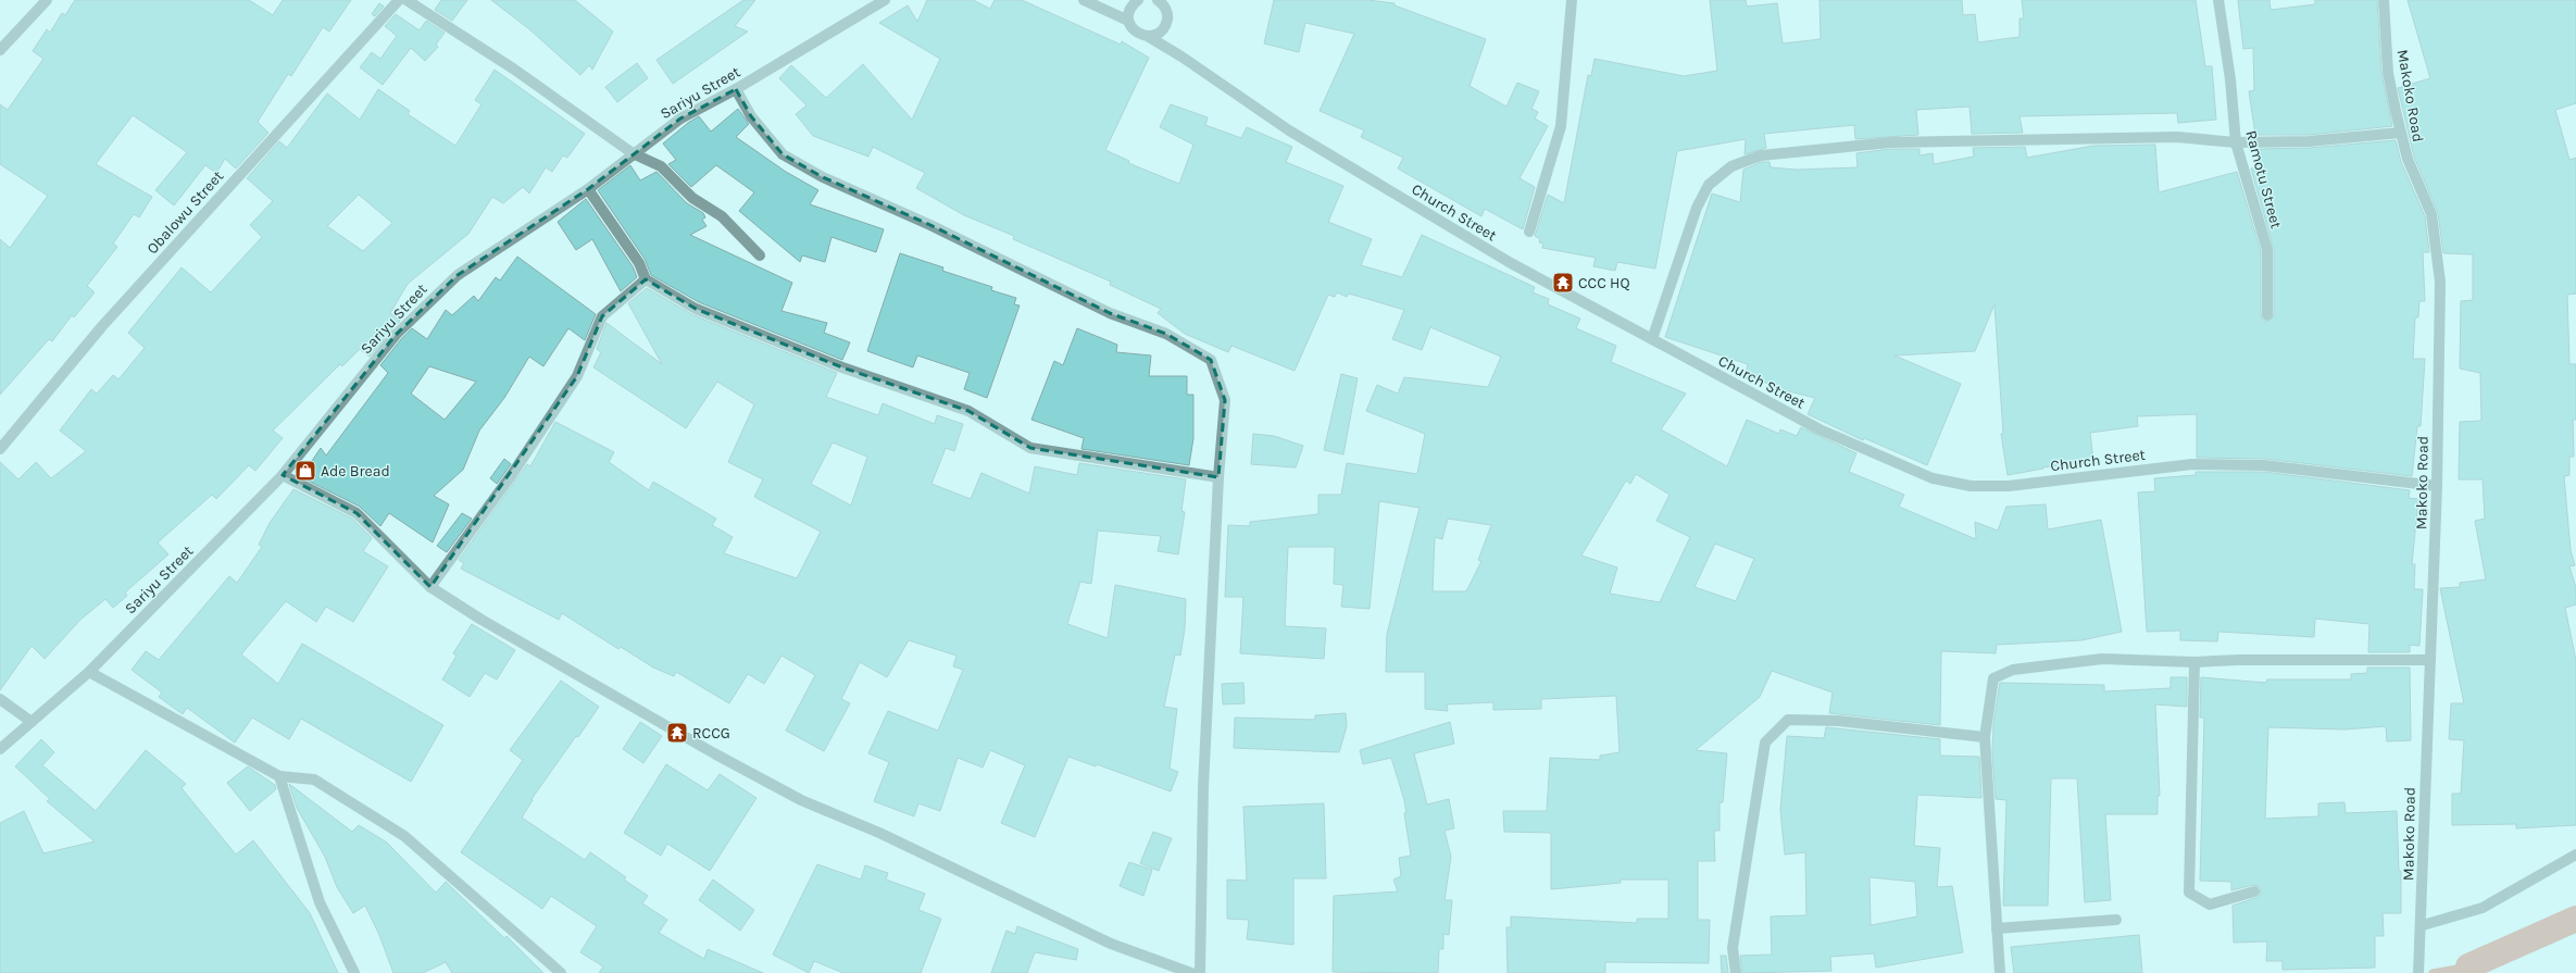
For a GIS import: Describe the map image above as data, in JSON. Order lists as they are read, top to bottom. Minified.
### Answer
{"streets":{"street":["Sariyu Street","Makoko Road","Ramotu Street","Obalowu Street","Church Street"]},"crossings":[["Makoko Road","Church Street"]],"places":{"temple":["CCC HQ","RCCG"],"shop":["Ade Bread"]}}
